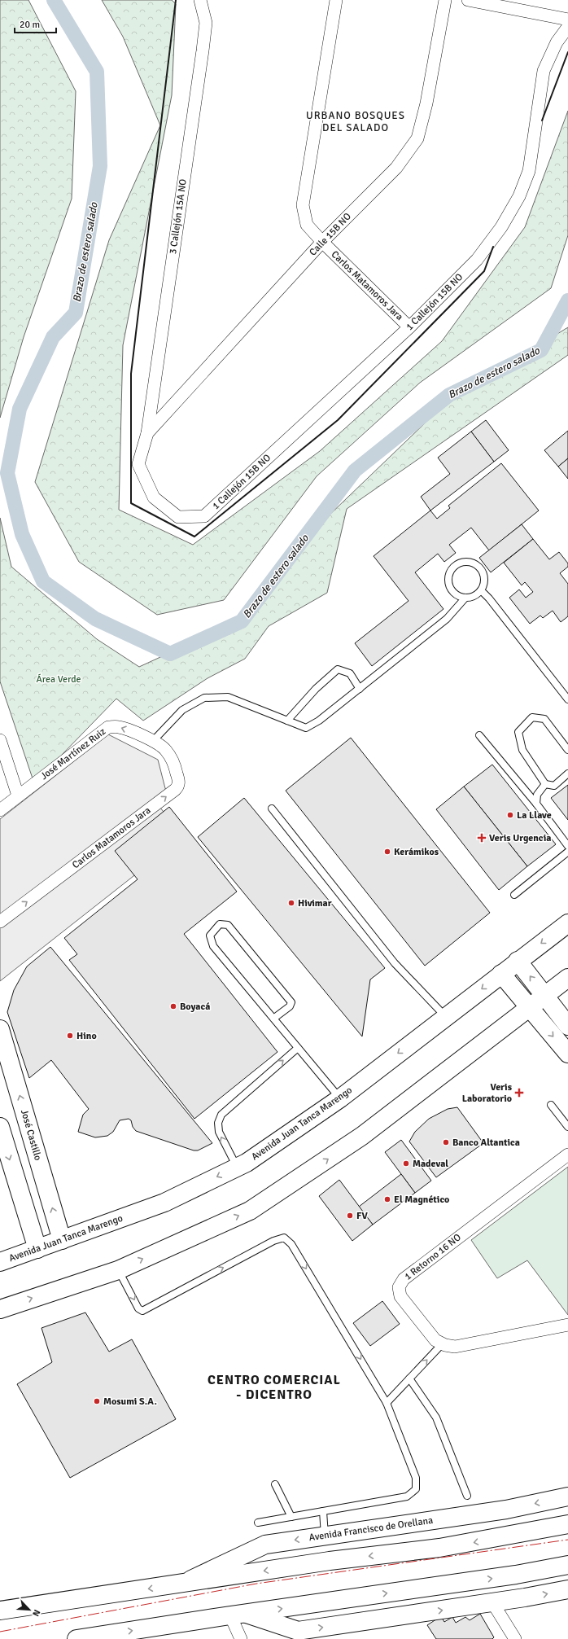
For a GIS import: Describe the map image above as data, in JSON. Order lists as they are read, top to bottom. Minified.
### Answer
{"streets":{"main road":["Avenida Juan Tanca Marengo","José Castillo","Avenida Francisco de Orellana"],"street":["3 Callejón 15A NO","Calle 15B NO","Carlos Matamoros Jara","1 Callejón 15B NO","José Martínez Ruiz","1 Retorno 16 NO"]},"crossings":[["3 Callejón 15A NO","Calle 15B NO"],["3 Callejón 15A NO","1 Callejón 15B NO"],["Calle 15B NO","Carlos Matamoros Jara"],["Carlos Matamoros Jara","1 Callejón 15B NO"],["Carlos Matamoros Jara","José Martínez Ruiz"],["Avenida Juan Tanca Marengo","José Castillo"]],"one_way":["Carlos Matamoros Jara","José Martínez Ruiz"],"districts":["URBANO BOSQUES DEL SALADO","CENTRO COMERCIAL - DICENTRO"],"water":["Brazo de estero salado"],"parks":["Área Verde"],"places":{"other":["La Llave","Kerámikos","Hivimar","Boyacá","Hino","Banco Altantica","Madeval","El Magnético","FV","Mosumi S.A."],"health":["Veris Urgencia","Veris Laboratorio"]},"scale_bar":"20 m","north":"bottom right"}
